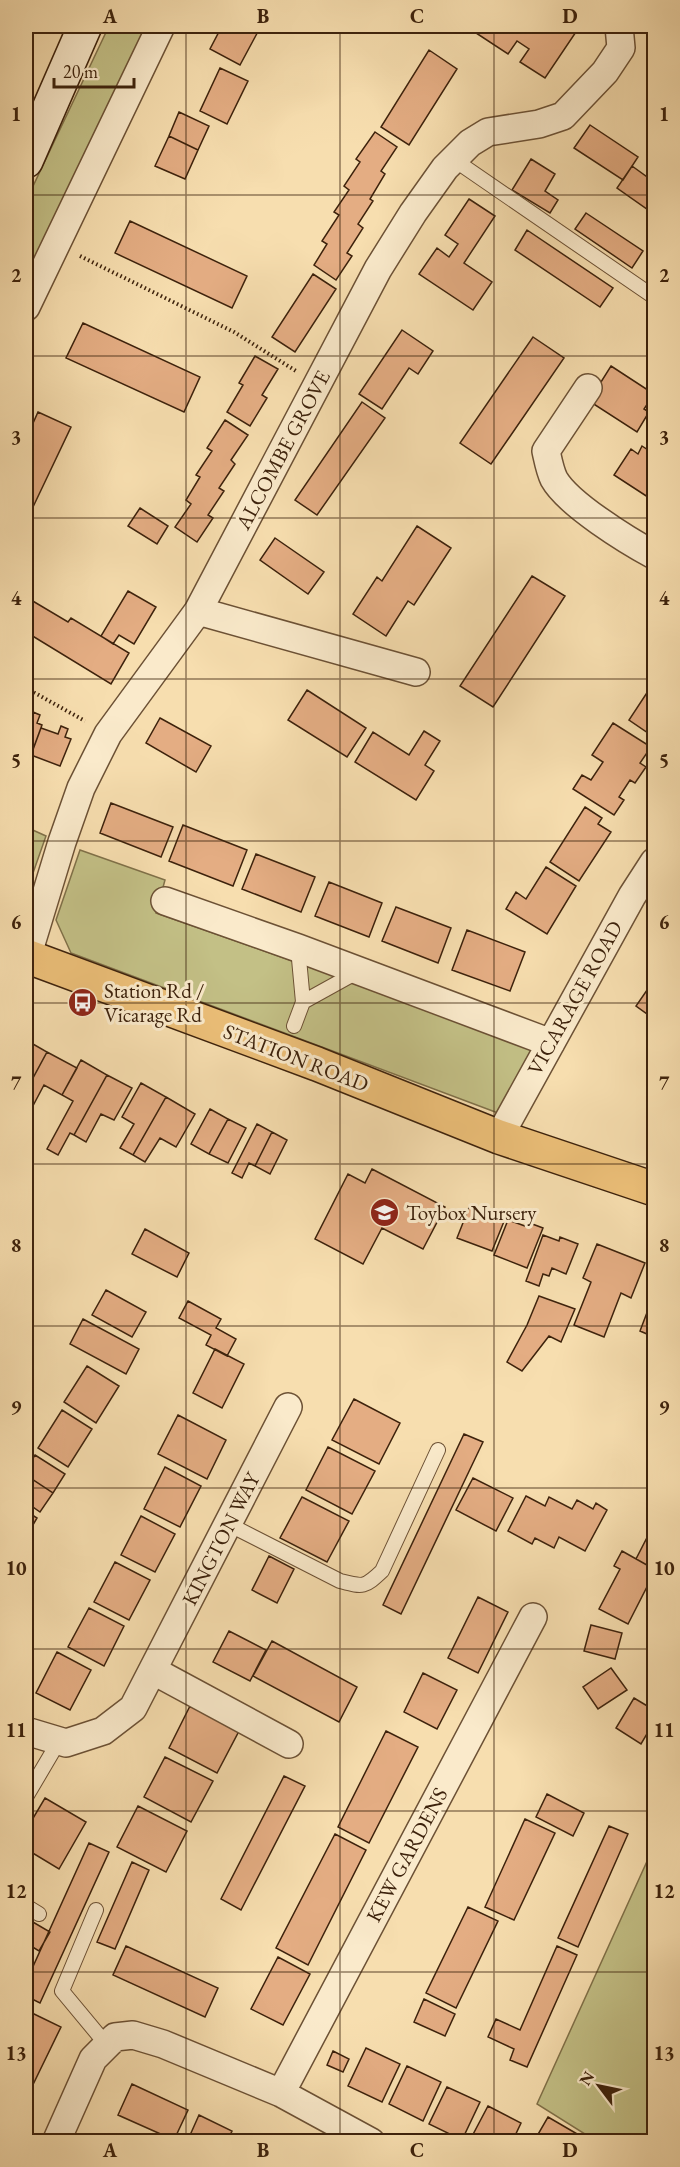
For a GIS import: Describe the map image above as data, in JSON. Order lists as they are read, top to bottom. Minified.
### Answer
{"streets":{"main road":["STATION ROAD"],"street":["ALCOMBE GROVE","VICARAGE ROAD","KINGTON WAY","KEW GARDENS"]},"crossings":[["ALCOMBE GROVE","STATION ROAD"],["VICARAGE ROAD","STATION ROAD"]],"places":{"bus stop":["Station Rd / Vicarage Rd"],"school or university":["Toybox Nursery"]},"scale_bar":"20 m","north":"top left","grid":{"columns":["A","B","C","D"],"rows":["1","2","3","4","5","6","7","8","9","10","11","12","13"]}}
